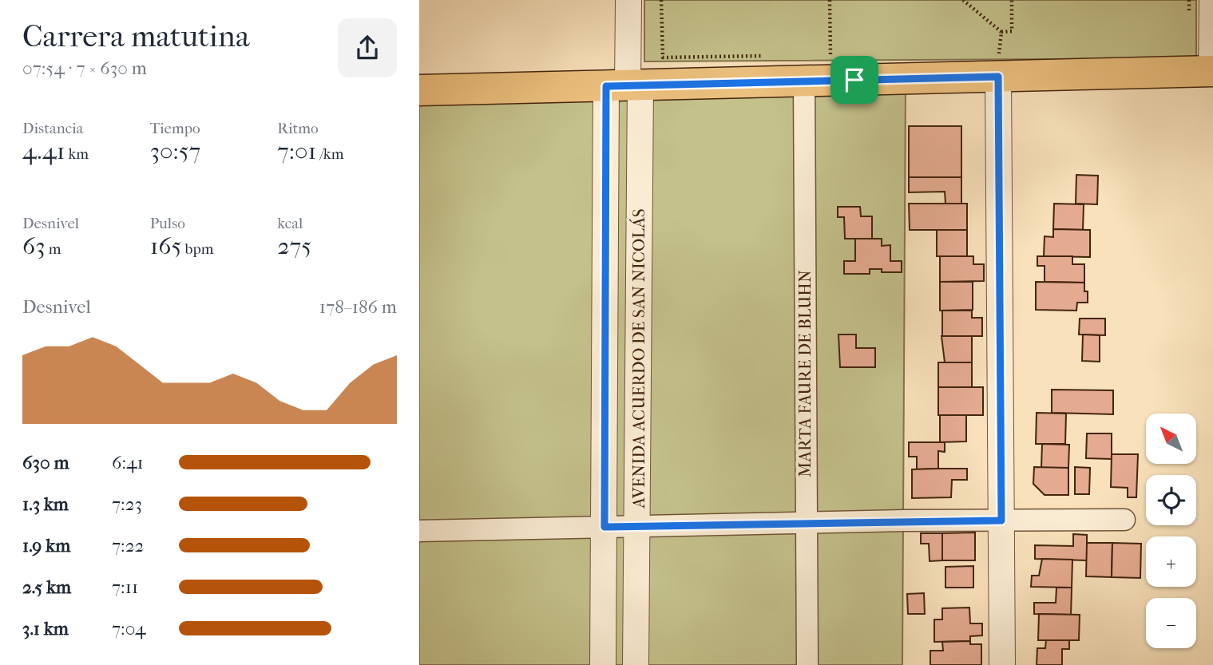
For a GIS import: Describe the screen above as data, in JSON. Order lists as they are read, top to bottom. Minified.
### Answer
{"streets":{"street":["AVENIDA ACUERDO DE SAN NICOLÁS","MARTA FAURE DE BLUHN"]},"north":"top left","page":{"heading":["Carrera matutina","07:54 · 7 × 630 m"],"stats":[["Distancia","4.41 km"],["Tiempo","30:57"],["Ritmo","7:01 /km"],["Desnivel","63 m"],["Pulso","165 bpm"],["kcal","275"]],"chart":["Desnivel","178–186 m"],"map_buttons":["+","−"],"list":[{"name":"630 m","note":"6:41"},{"name":"1.3 km","note":"7:23"},{"name":"1.9 km","note":"7:22"},{"name":"2.5 km","note":"7:11"},{"name":"3.1 km","note":"7:04"}]}}
